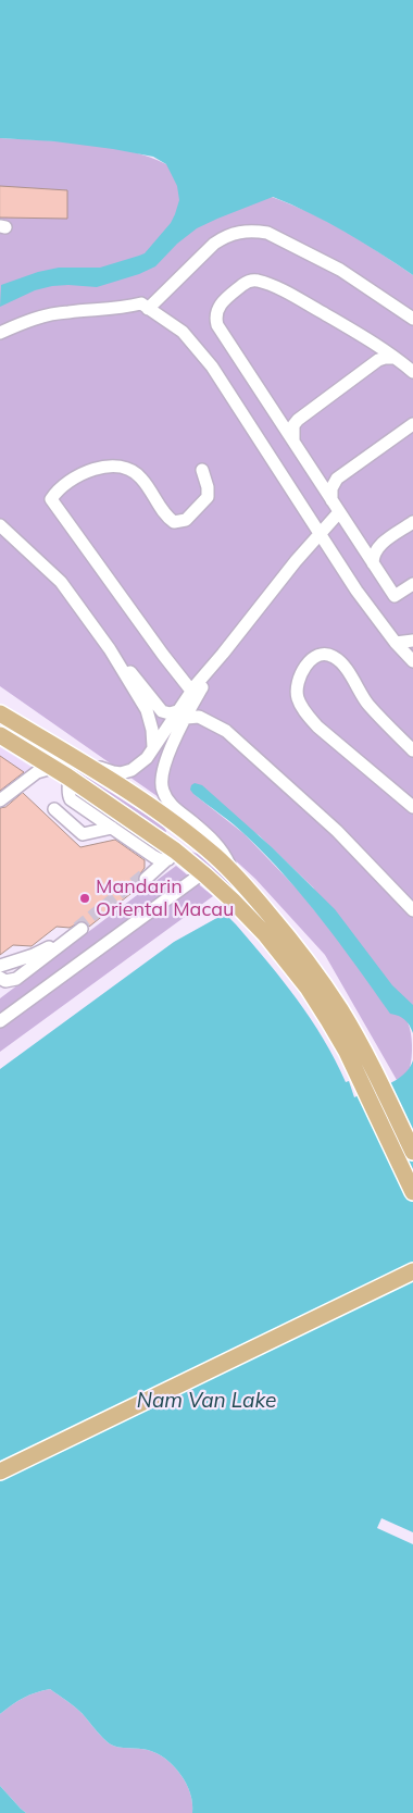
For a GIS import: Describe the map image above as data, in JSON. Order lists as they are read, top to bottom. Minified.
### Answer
{"water":["Nam Van Lake"],"places":["Mandarin Oriental Macau"]}
